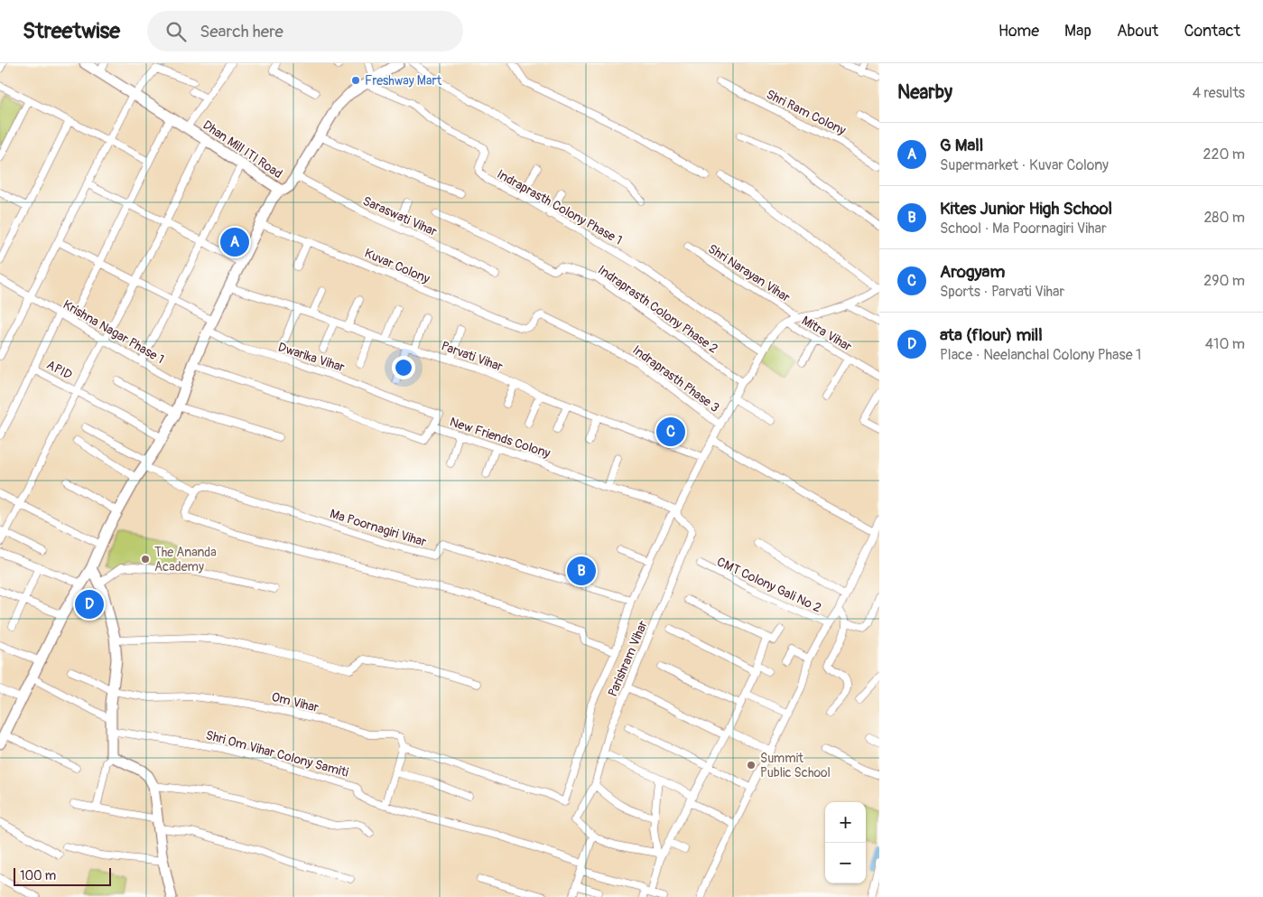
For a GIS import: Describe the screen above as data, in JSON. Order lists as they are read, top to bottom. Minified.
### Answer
{"streets":{"street":["Shri Ram Colony","Dhan Mill ITI Road","Indraprasth Colony Phase 1","Saraswati Vihar","Kuvar Colony","Shri Narayan Vihar","Indraprasth Colony Phase 2","Krishna Nagar Phase 1","Mitra Vihar","Parvati Vihar","Dwarika Vihar","APID","Indraprasth Phase 3","New Friends Colony","Ma Poornagiri Vihar","CMT Colony Gali No 2","Parishram Vihar","Om Vihar","Shri Om Vihar Colony Samiti"]},"crossings":[["Dhan Mill ITI Road","Indraprasth Colony Phase 1"],["Dhan Mill ITI Road","Saraswati Vihar"],["Kuvar Colony","Indraprasth Phase 3"],["Dwarika Vihar","New Friends Colony"],["New Friends Colony","Parishram Vihar"]],"places":["Freshway Mart","The Ananda Academy","Summit Public School"],"scale_bar":"100 m","page":{"header":"Streetwise","search":"Search here","nav":["Home","Map","About","Contact"],"heading":["Nearby","4 results"],"list":[{"mark":"A","name":"G Mall","note":"Supermarket · Kuvar Colony","value":"220 m"},{"mark":"B","name":"Kites Junior High School","note":"School · Ma Poornagiri Vihar","value":"280 m"},{"mark":"C","name":"Arogyam","note":"Sports · Parvati Vihar","value":"290 m"},{"mark":"D","name":"ata (flour) mill","note":"Place · Neelanchal Colony Phase 1","value":"410 m"}],"pins":["A","C","B","D"],"map_buttons":["+","−"],"scale":"100 m"}}
